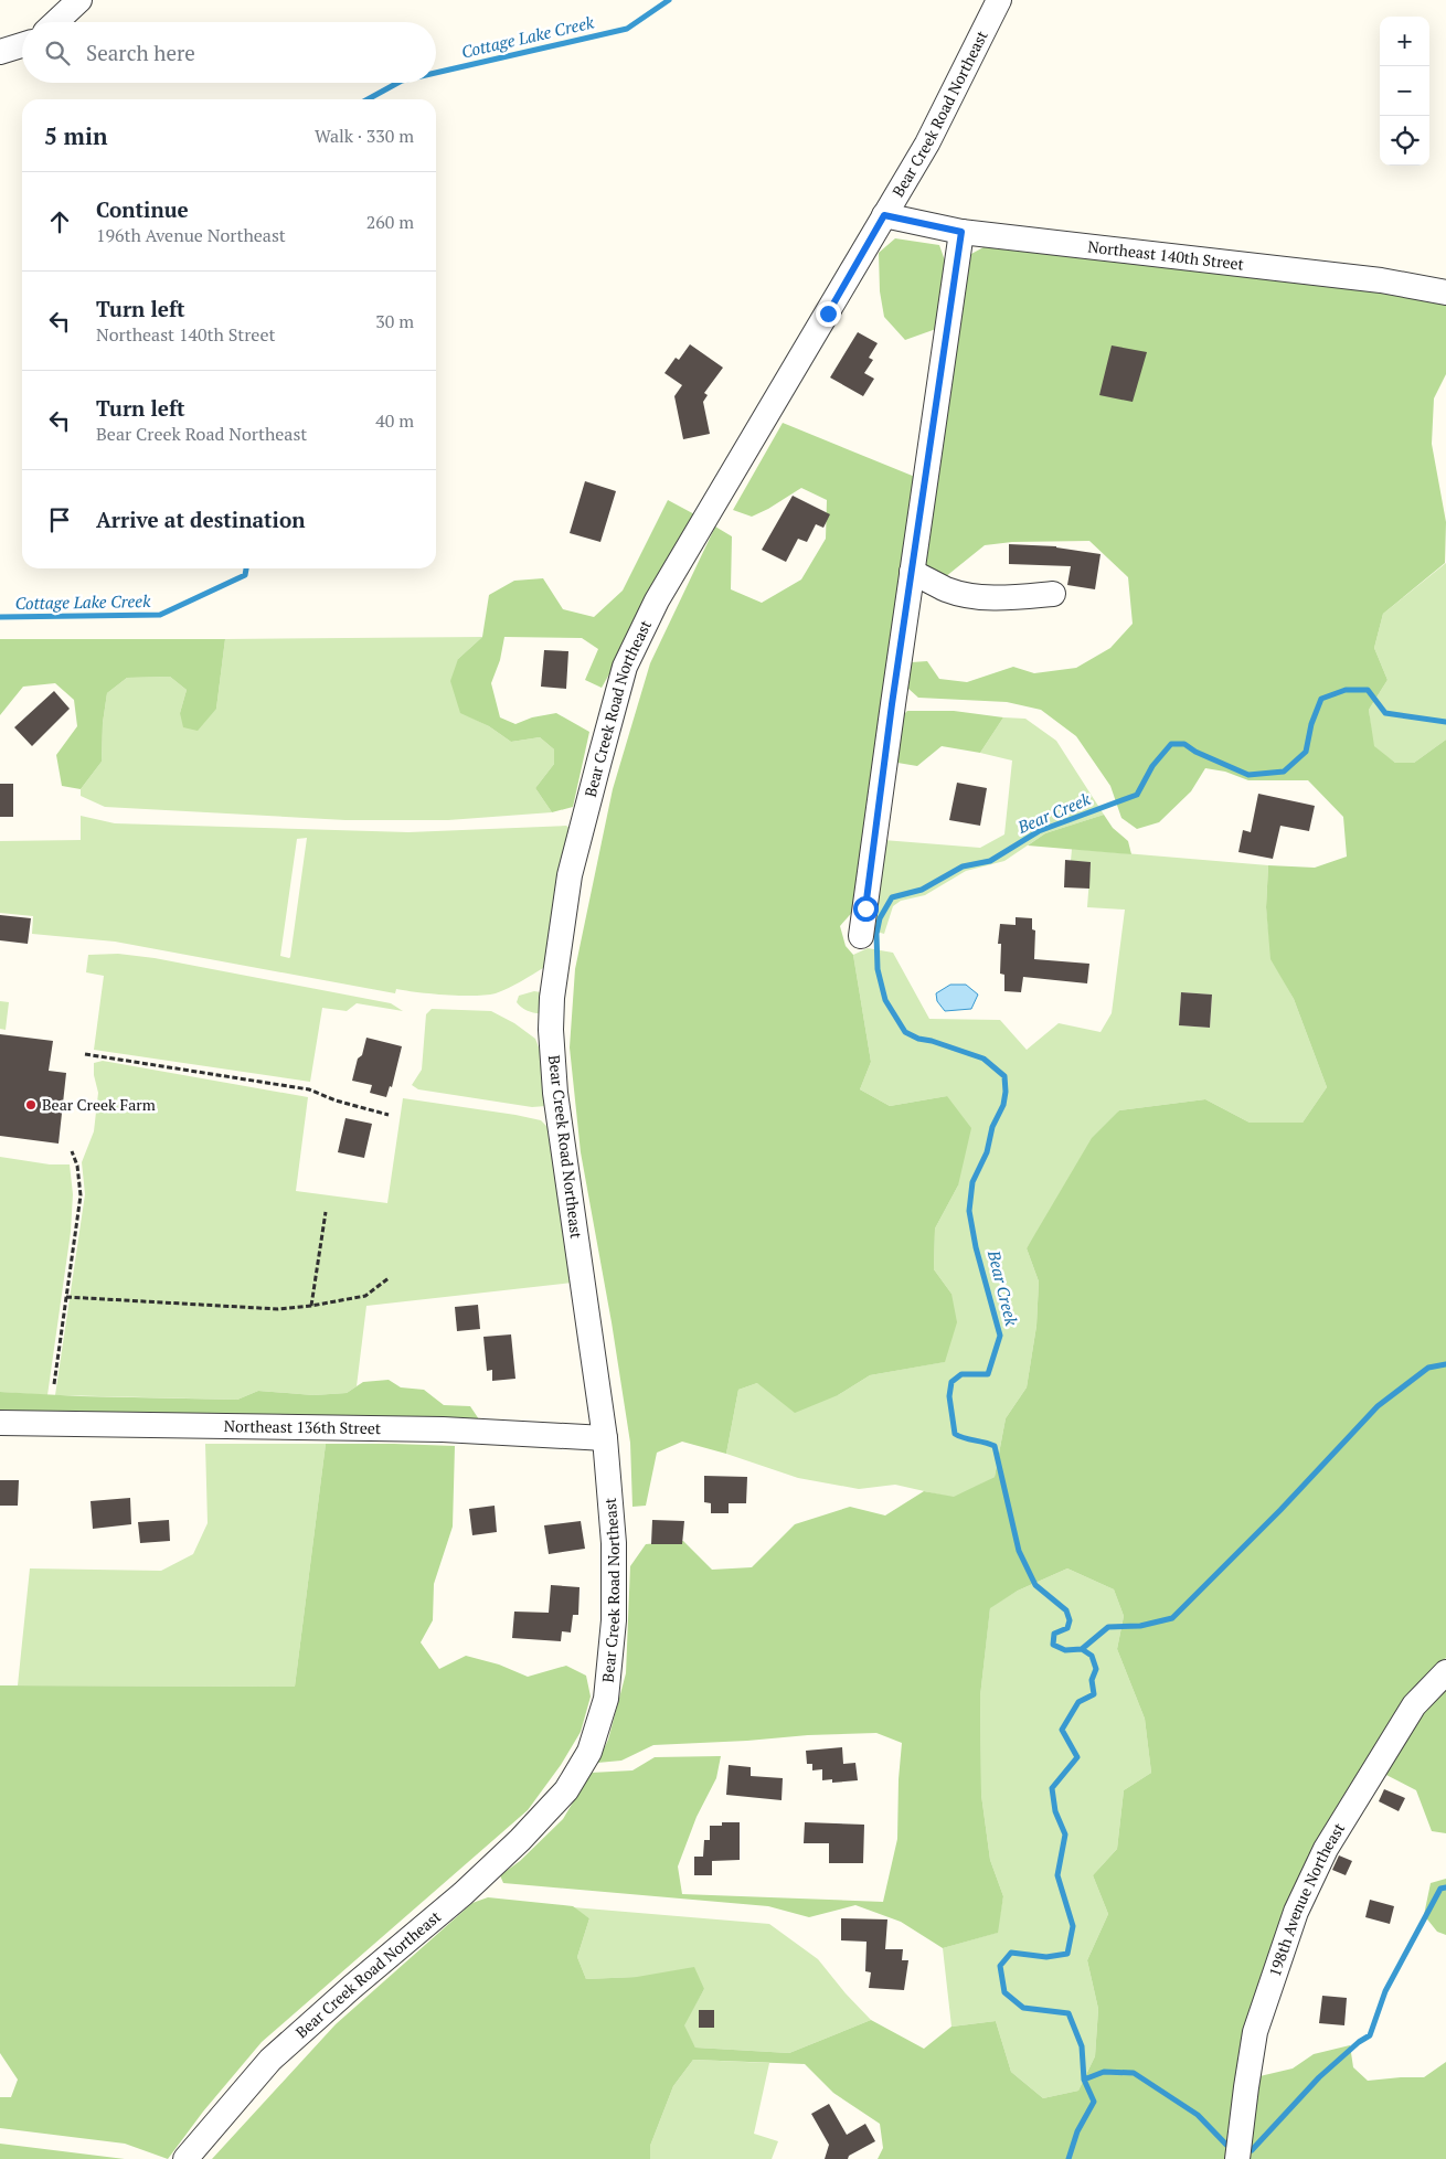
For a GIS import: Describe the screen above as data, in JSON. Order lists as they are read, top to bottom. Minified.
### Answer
{"streets":{"street":["Bear Creek Road Northeast","Northeast 140th Street","Northeast 136th Street","198th Avenue Northeast"]},"crossings":[["Bear Creek Road Northeast","Northeast 140th Street"],["Bear Creek Road Northeast","Northeast 136th Street"]],"water":["Cottage Lake Creek","Bear Creek"],"places":["Bear Creek Farm"],"page":{"map_buttons":["+","−"],"search":"Search here","heading":["5 min","Walk · 330 m"],"list":[["Continue","196th Avenue Northeast","260 m"],["Turn left","Northeast 140th Street","30 m"],["Turn left","Bear Creek Road Northeast","40 m"],"Arrive at destination"]}}
